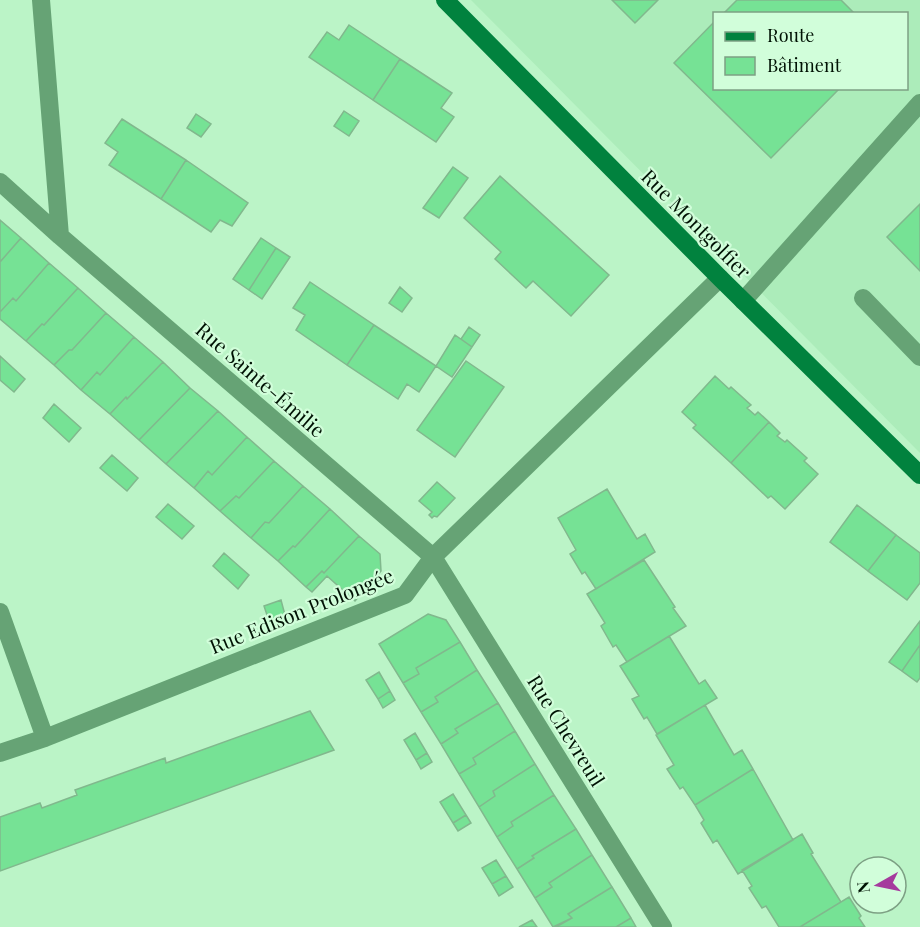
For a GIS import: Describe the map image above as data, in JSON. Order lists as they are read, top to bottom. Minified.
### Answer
{"streets":{"street":["Rue Montgolfier","Rue Sainte-Émilie","Rue Edison Prolongée","Rue Chevreuil"]},"crossings":[["Rue Montgolfier","Rue Edison Prolongée"],["Rue Sainte-Émilie","Rue Edison Prolongée"],["Rue Sainte-Émilie","Rue Chevreuil"],["Rue Edison Prolongée","Rue Chevreuil"]],"legend":["Route","Bâtiment"],"north":"left"}
